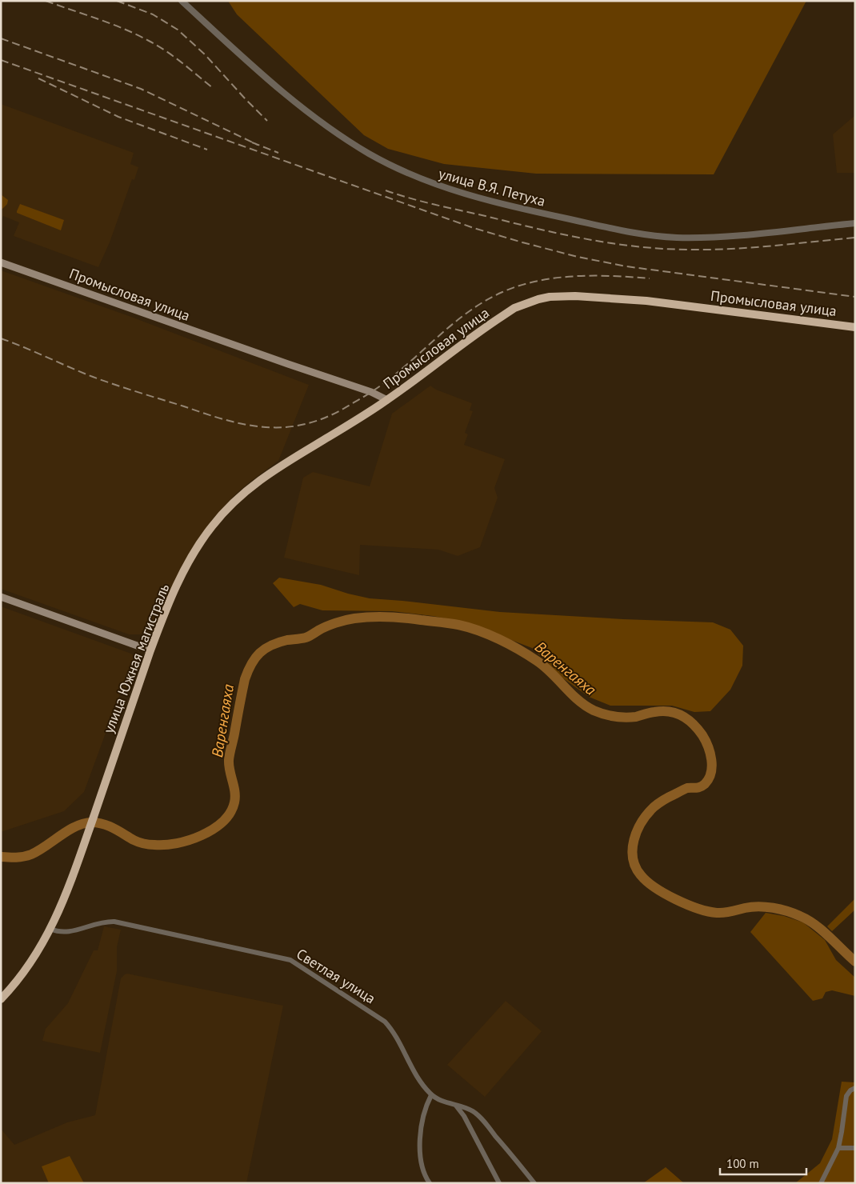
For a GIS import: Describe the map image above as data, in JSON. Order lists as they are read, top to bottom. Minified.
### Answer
{"streets":{"highway":["Промысловая улица","улица Южная магистраль"],"street":["улица В.Я. Петуха","Светлая улица"]},"crossings":[["Промысловая улица","улица Южная магистраль"],["улица Южная магистраль","Светлая улица"]],"water":["Варенгаяха"],"scale_bar":"100 m"}
